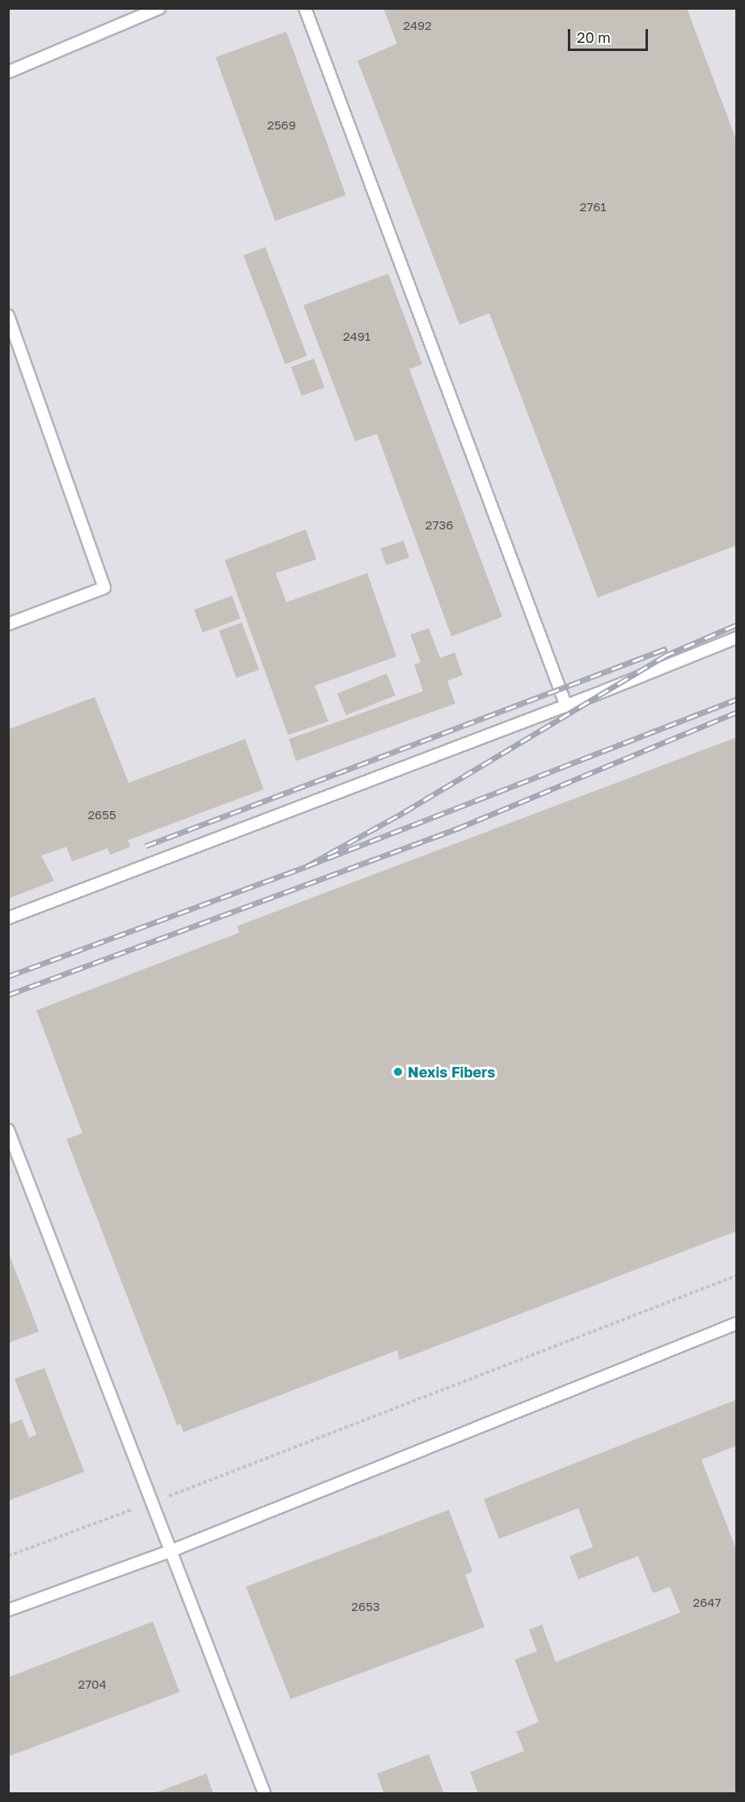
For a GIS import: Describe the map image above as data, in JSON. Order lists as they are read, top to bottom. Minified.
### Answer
{"places":["Nexis Fibers"],"house_numbers":["2492","2569","2761","2491","2736","2655","2647","2653","2704"],"scale_bar":"20 m"}
